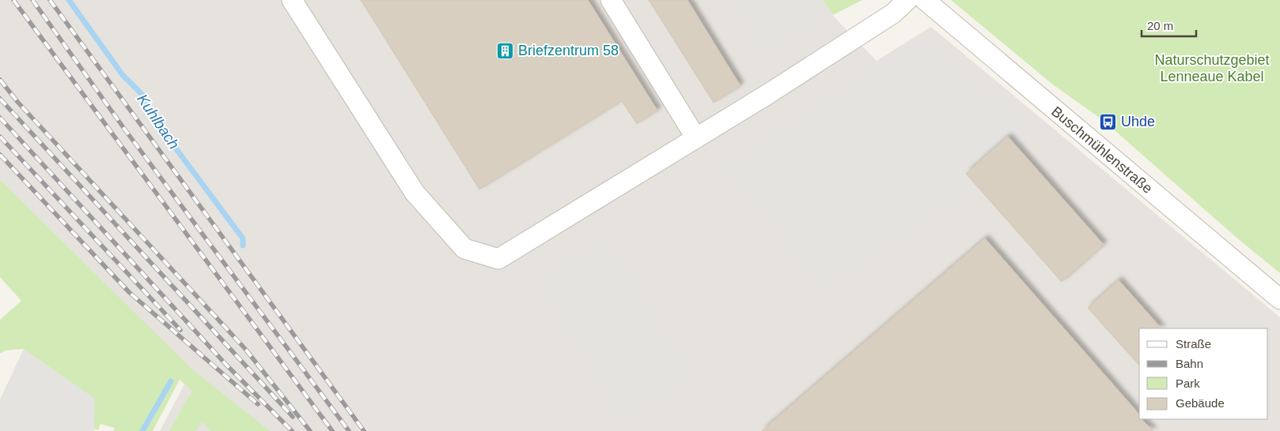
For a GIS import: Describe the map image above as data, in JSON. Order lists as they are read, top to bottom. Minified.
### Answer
{"streets":{"street":["Buschmühlenstraße"]},"water":["Kuhlbach"],"parks":["Naturschutzgebiet Lenneaue Kabel"],"places":{"building":["Briefzentrum 58"],"bus stop":["Uhde"]},"legend":["Straße","Bahn","Park","Gebäude"],"scale_bar":"20 m"}
